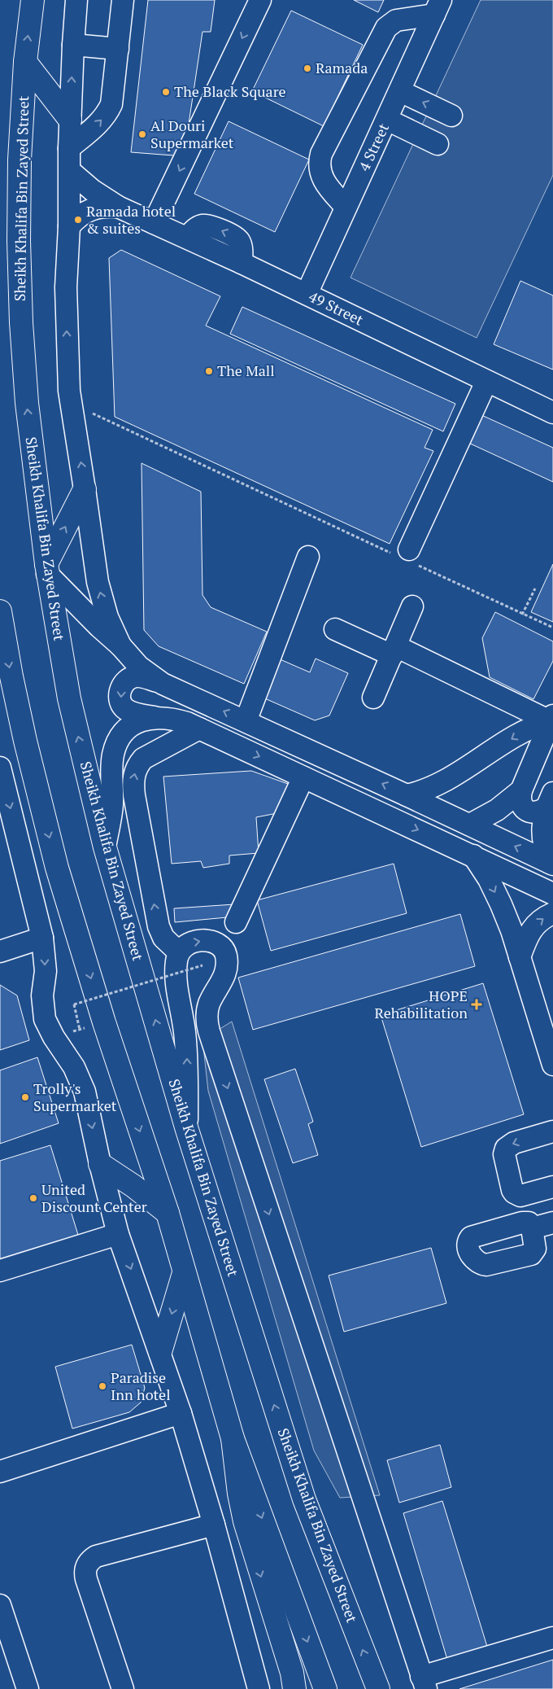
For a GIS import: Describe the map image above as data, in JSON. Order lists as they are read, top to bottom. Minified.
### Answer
{"streets":{"main road":["Sheikh Khalifa Bin Zayed Street"],"street":["4 Street","49 Street"]},"crossings":[["4 Street","49 Street"]],"places":{"other":["Ramada","The Black Square","Al Douri Supermarket","Ramada hotel & suites","The Mall","Trolly's Supermarket","United Discount Center","Paradise Inn hotel"],"health":["HOPE Rehabilitation"]}}
